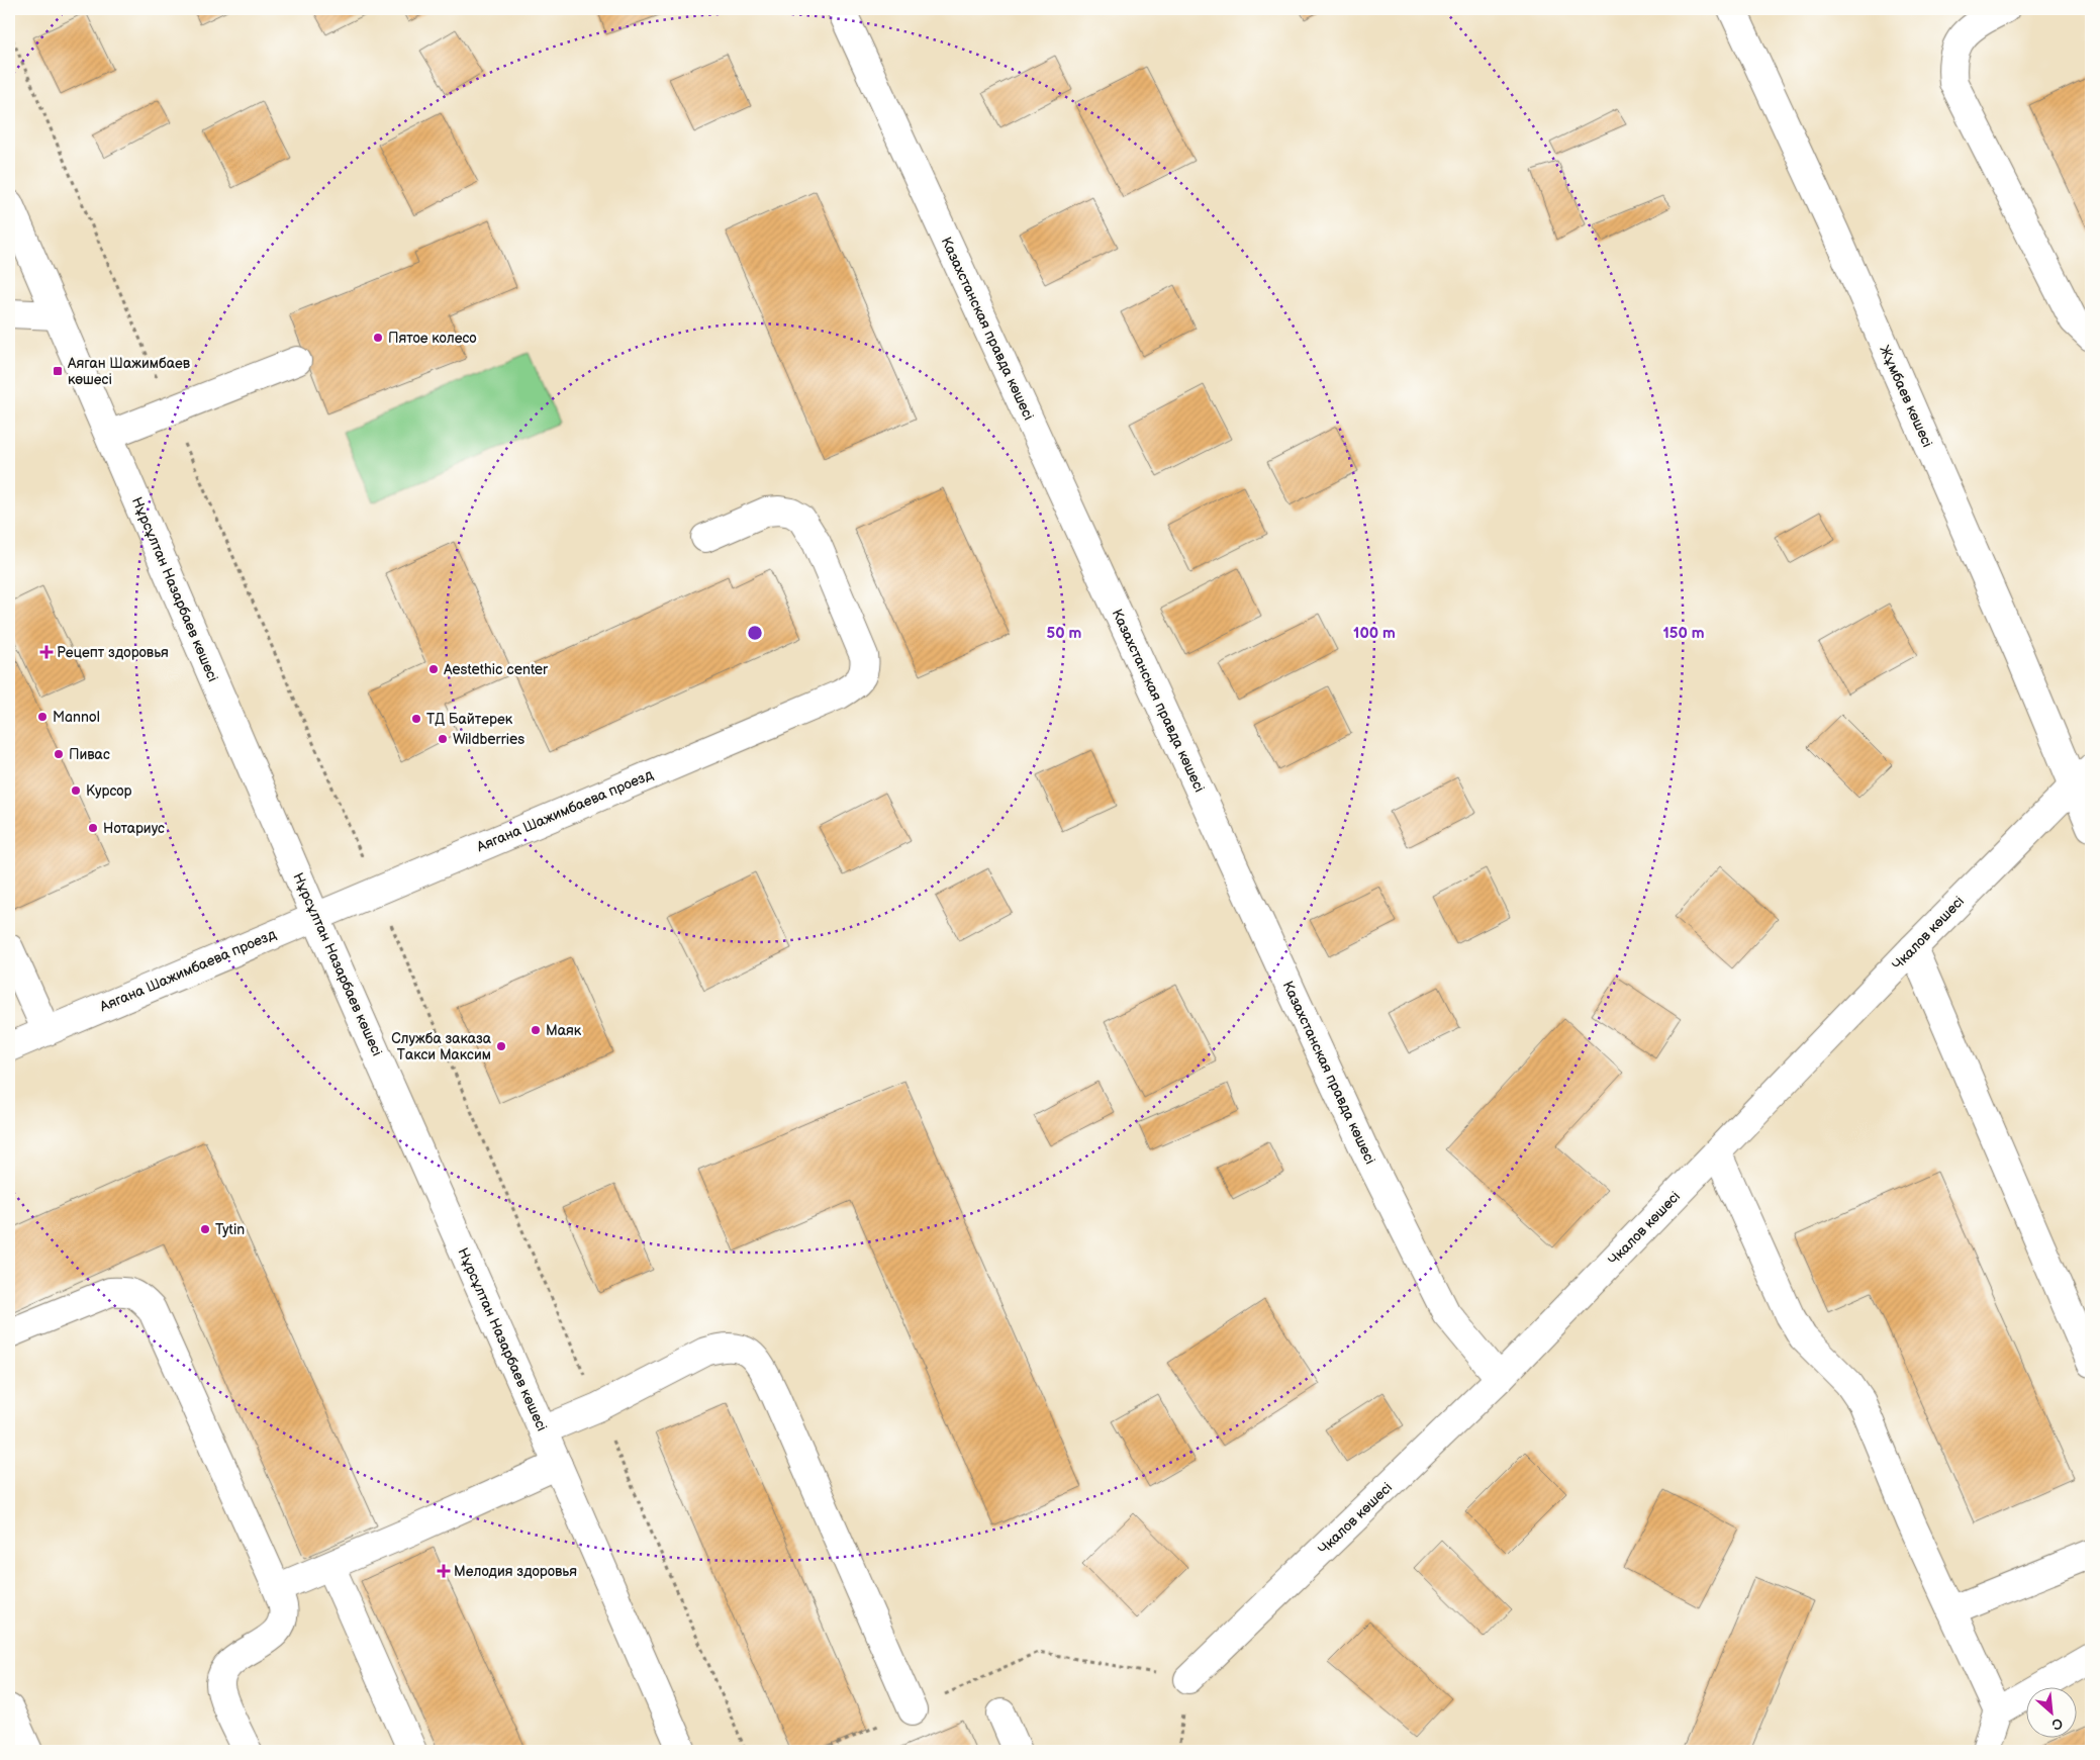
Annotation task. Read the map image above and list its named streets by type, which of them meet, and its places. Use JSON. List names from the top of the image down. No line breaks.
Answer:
{"streets":{"street":["Казахстанская правда көшесі","Жұмбаев көшесі","Нұрсұлтан Назарбаев көшесі","Аягана Шажимбаева проезд","Чкалов көшесі"]},"crossings":[["Казахстанская правда көшесі","Чкалов көшесі"],["Жұмбаев көшесі","Чкалов көшесі"],["Нұрсұлтан Назарбаев көшесі","Аягана Шажимбаева проезд"]],"places":{"other":["Пятое колесо","Aestethic center","Mannol","ТД Байтерек","Wildberries","Пивас","Курсор","Нотариус","Маяк","Служба заказа Такси Максим","Tytin"],"transit":["Аяган Шажимбаев көшесі"],"health":["Рецепт здоровья","Мелодия здоровья"]},"north":"bottom right","rings":["50 m","100 m","150 m"]}
